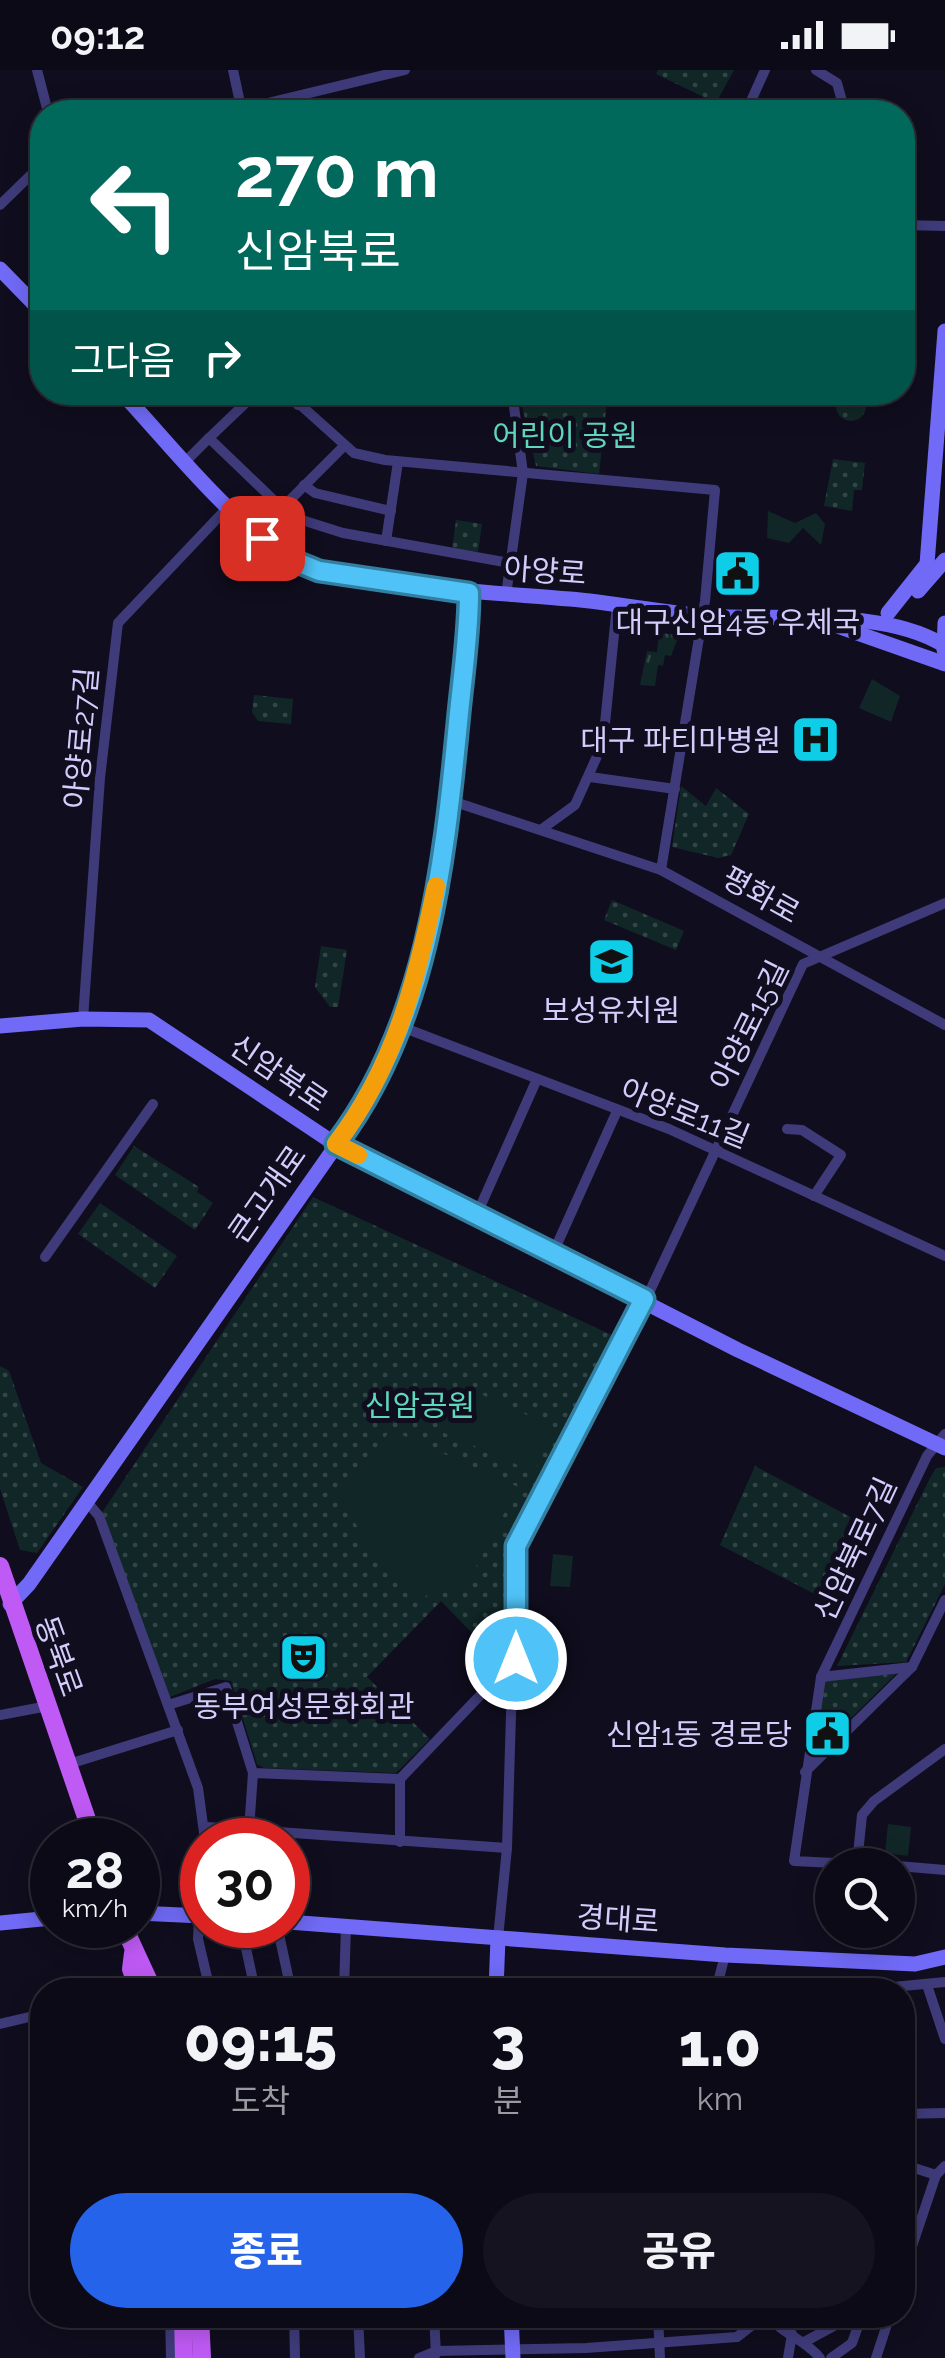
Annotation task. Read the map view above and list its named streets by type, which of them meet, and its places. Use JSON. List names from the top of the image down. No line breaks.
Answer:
{"streets":{"main road":["아양로","신암북로","큰고개로","동북로","경대로"],"street":["아양로27길","평화로","아양로15길","아양로11길","신암북로7길"]},"crossings":[["아양로","아양로27길"],["아양로","큰고개로"],["아양로27길","신암북로"],["평화로","아양로15길"],["평화로","큰고개로"],["아양로15길","신암북로"],["아양로15길","아양로11길"],["아양로15길","경대로"],["신암북로","큰고개로"],["신암북로","신암북로7길"],["아양로11길","큰고개로"],["큰고개로","동북로"]],"parks":["어린이 공원","신암공원"],"places":{"public building":["대구신암4동 우체국","신암1동 경로당"],"hospital":["대구 파티마병원"],"school or university":["보성유치원"],"theatre":["동부여성문화회관"]},"page":{"status":"09:12","turn":["270 m","신암북로"],"then":"그다음","speed":"28 km/h","limit":"30","eta":["09:15","도착","3","분","1.0","km"],"buttons":["종료","공유"]}}
